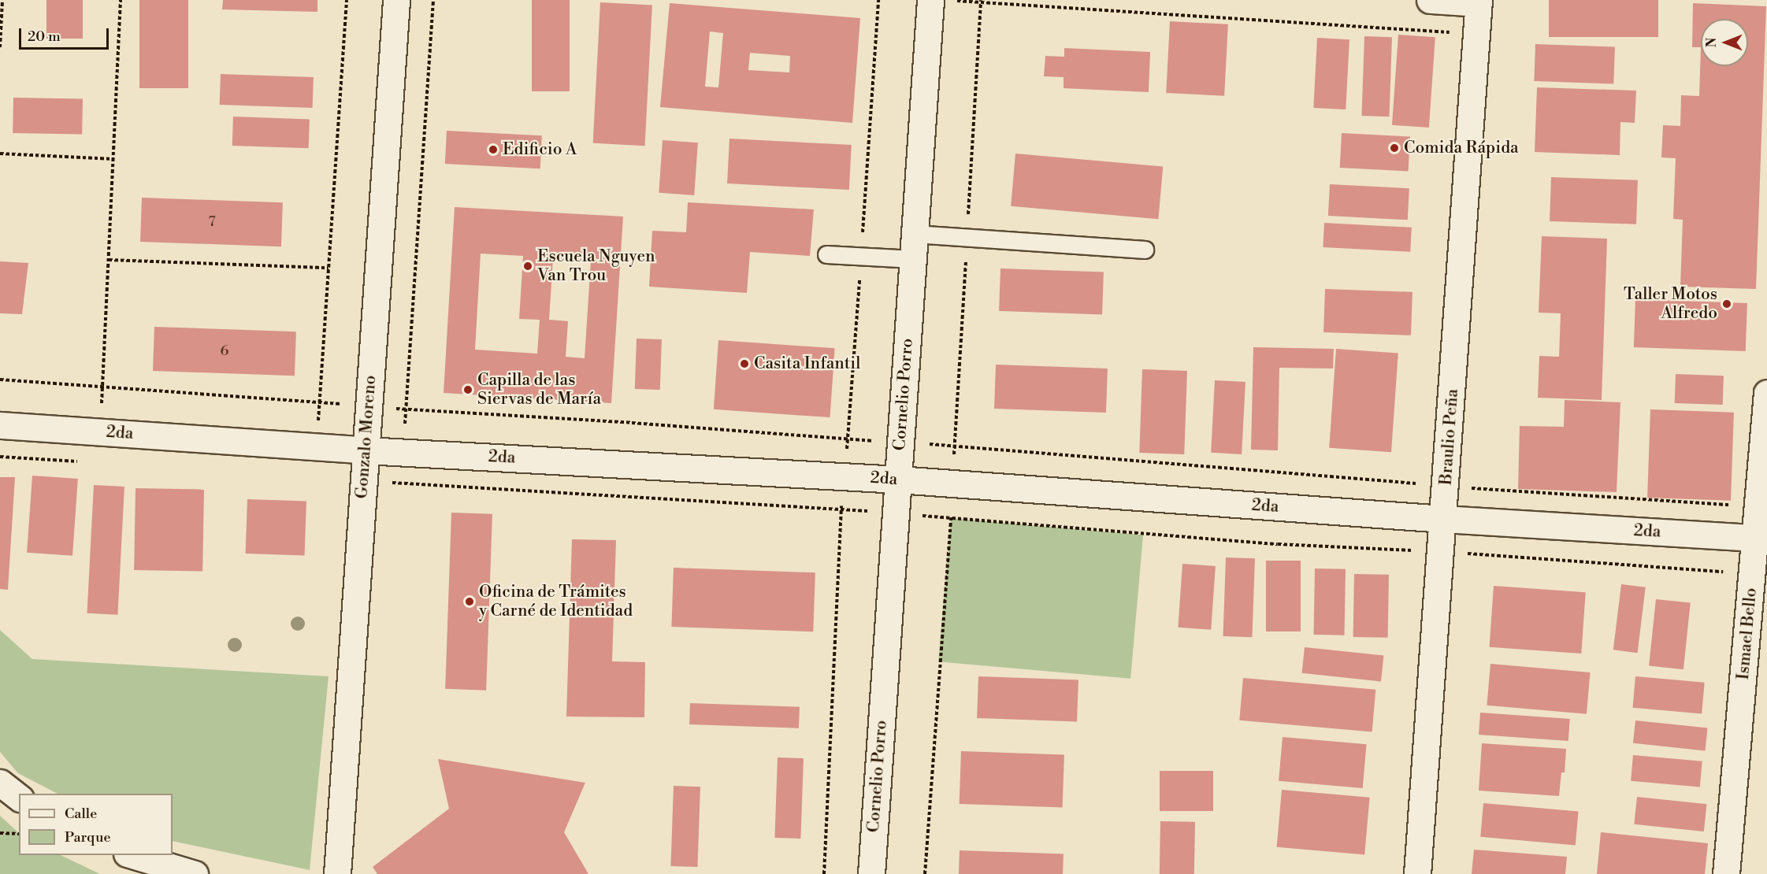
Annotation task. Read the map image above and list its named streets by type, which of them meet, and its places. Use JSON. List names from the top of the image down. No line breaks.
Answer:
{"streets":{"street":["Cornelio Porro","2da","Gonzalo Moreno","Braulio Peña","Ismael Bello"]},"crossings":[["Cornelio Porro","2da"],["2da","Gonzalo Moreno"],["2da","Braulio Peña"],["2da","Ismael Bello"]],"places":["Comida Rápida","Edificio A","Escuela Nguyen Van Trou","Taller Motos Alfredo","Casita Infantil","Capilla de las Siervas de María","Oficina de Trámites y Carné de Identidad"],"house_numbers":["7","6"],"legend":["Calle","Parque"],"scale_bar":"20 m","north":"left"}
